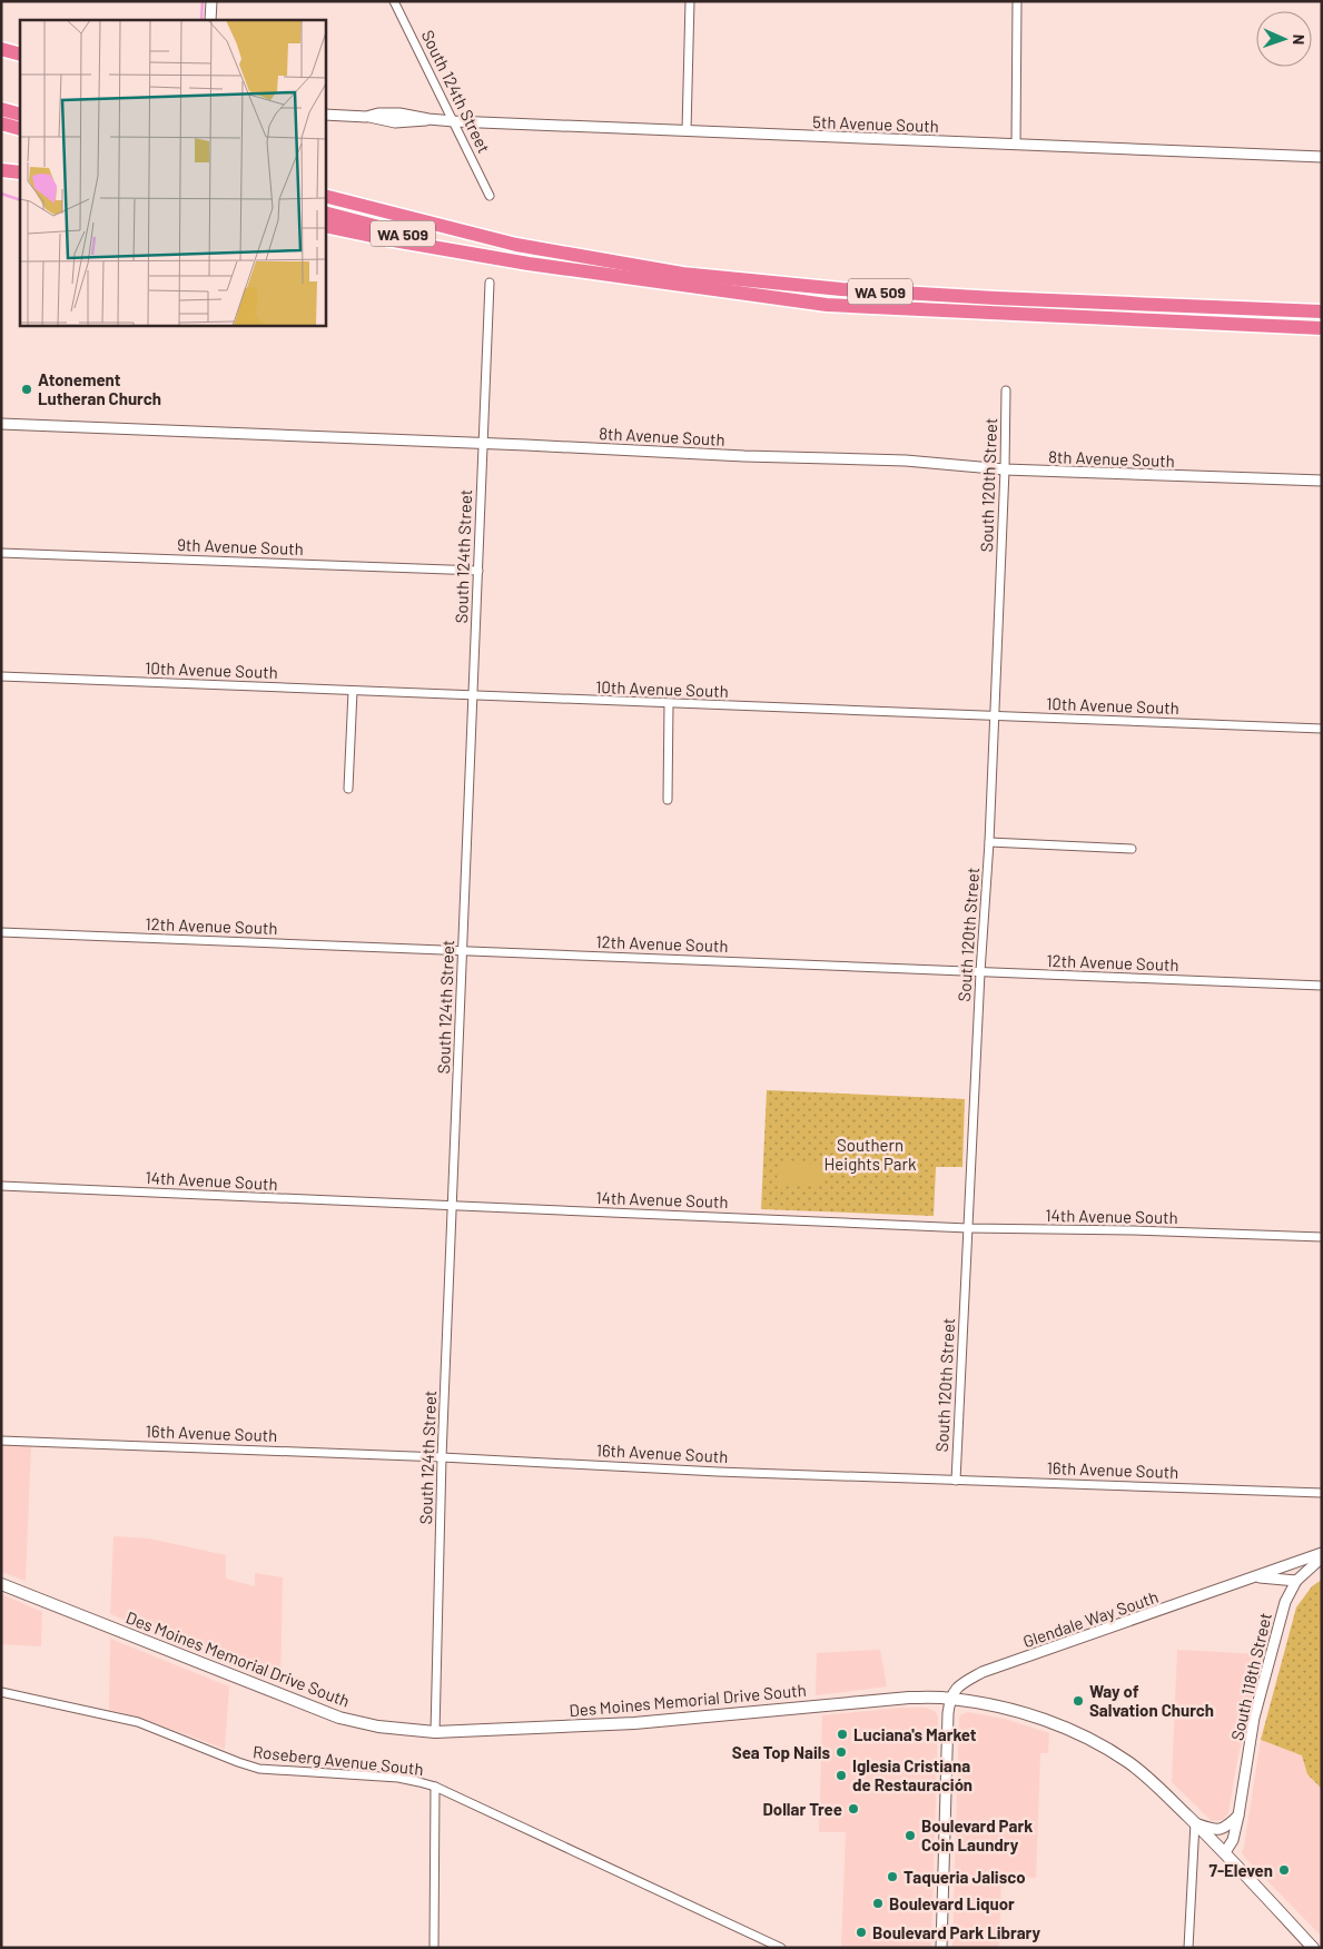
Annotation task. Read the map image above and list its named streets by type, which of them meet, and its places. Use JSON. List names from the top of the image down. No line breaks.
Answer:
{"streets":{"highway":["WA 509"],"main road":["Des Moines Memorial Drive South"],"street":["South 124th Street","5th Avenue South","8th Avenue South","South 120th Street","9th Avenue South","10th Avenue South","12th Avenue South","14th Avenue South","16th Avenue South","Glendale Way South","South 118th Street","Roseberg Avenue South"]},"crossings":[["South 124th Street","5th Avenue South"],["South 124th Street","8th Avenue South"],["South 124th Street","9th Avenue South"],["South 124th Street","10th Avenue South"],["South 124th Street","12th Avenue South"],["South 124th Street","14th Avenue South"],["South 124th Street","16th Avenue South"],["South 124th Street","Des Moines Memorial Drive South"],["8th Avenue South","South 120th Street"],["South 120th Street","10th Avenue South"],["South 120th Street","12th Avenue South"],["South 120th Street","14th Avenue South"],["South 120th Street","16th Avenue South"],["Glendale Way South","Des Moines Memorial Drive South"],["Glendale Way South","South 118th Street"],["Des Moines Memorial Drive South","South 118th Street"]],"parks":["Southern Heights Park"],"places":["Atonement Lutheran Church","Way of Salvation Church","Luciana's Market","Sea Top Nails","Iglesia Cristiana de Restauración","Dollar Tree","Boulevard Park Coin Laundry","7-Eleven","Taqueria Jalisco","Boulevard Liquor","Boulevard Park Library"],"north":"right"}
